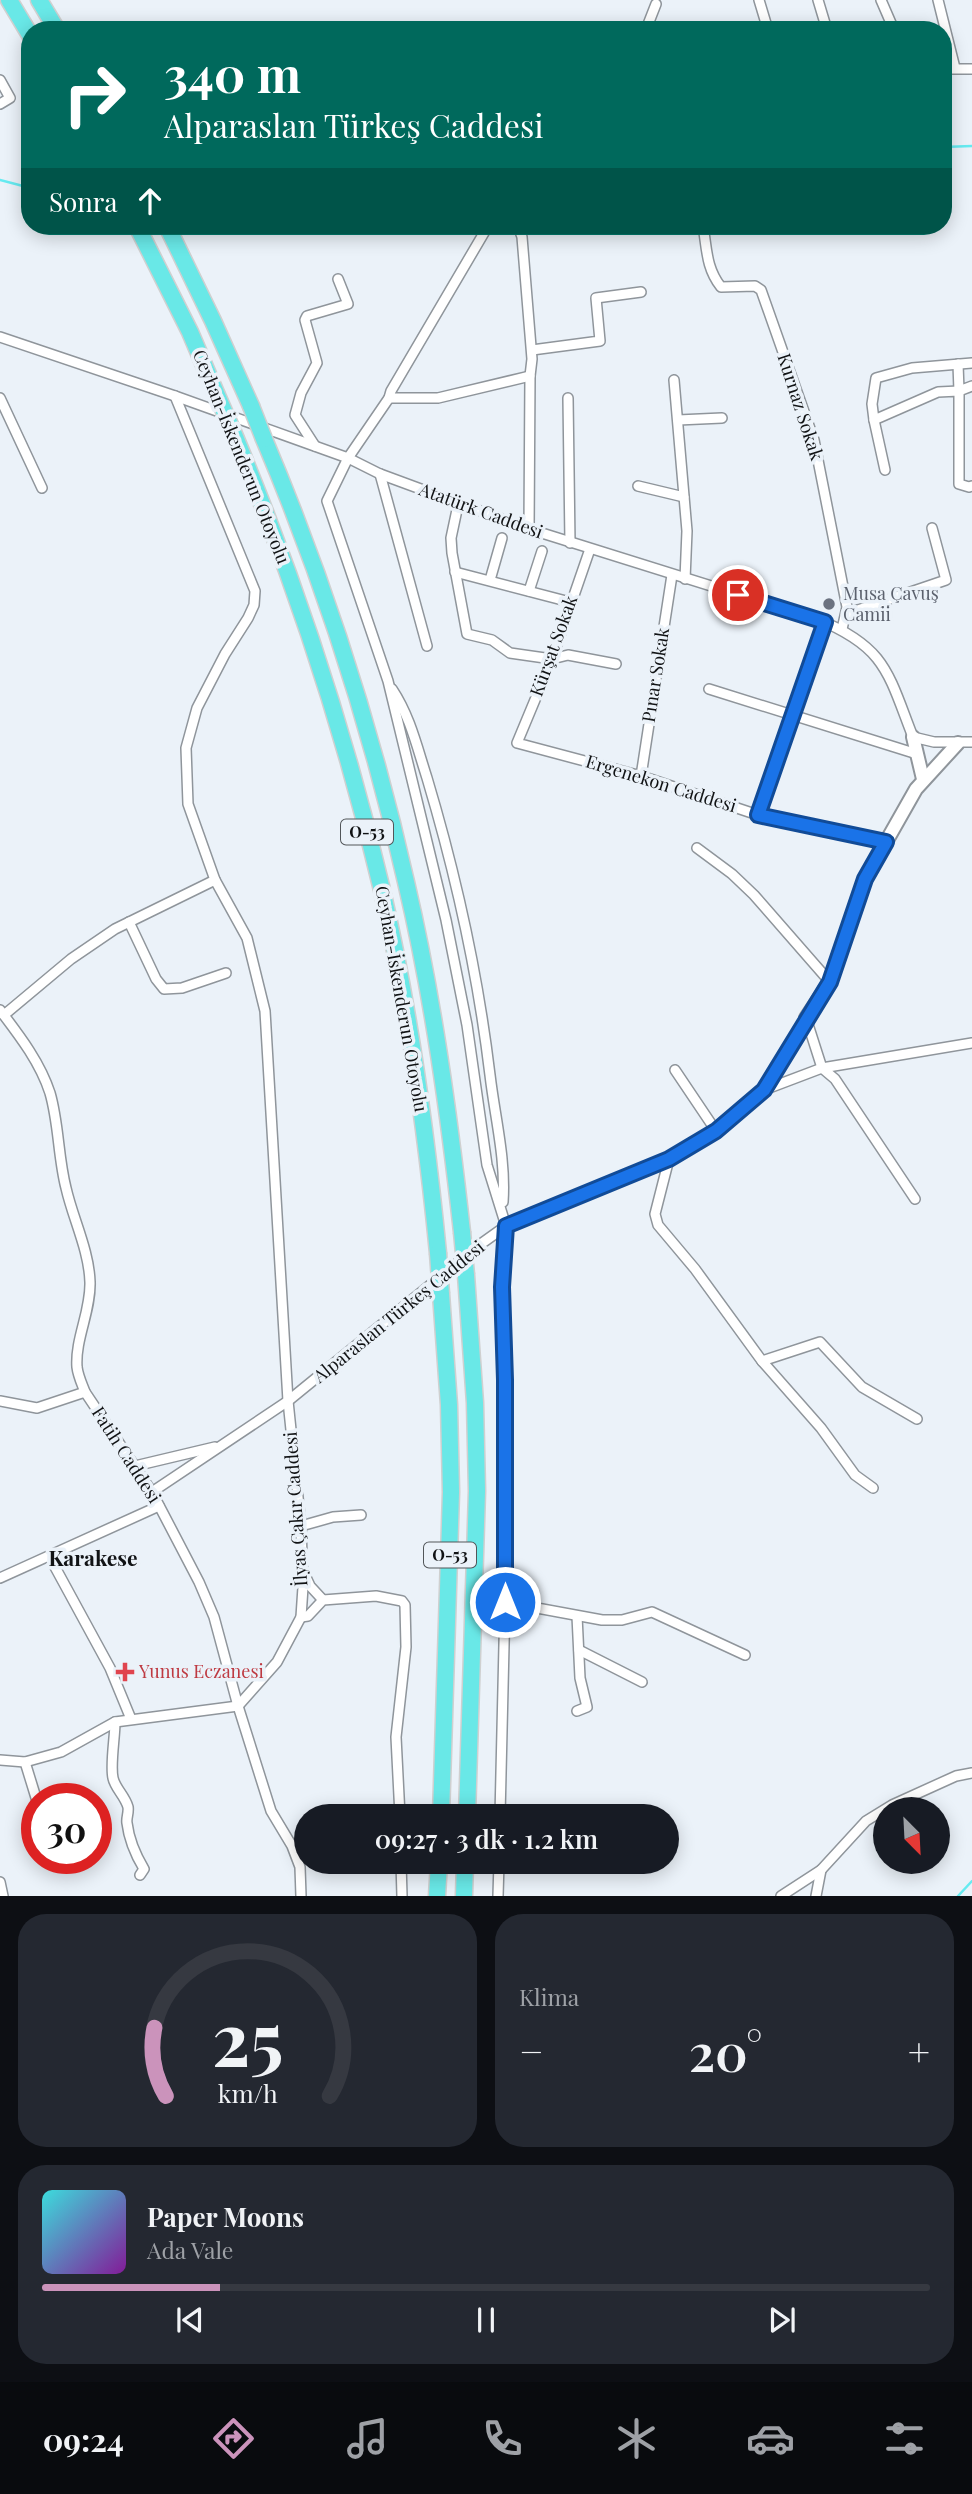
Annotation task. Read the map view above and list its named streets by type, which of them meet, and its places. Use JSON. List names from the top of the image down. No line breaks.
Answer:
{"streets":{"highway":["Ceyhan-İskenderun Otoyolu","O-53"],"street":["Kurnaz Sokak","Atatürk Caddesi","Kürşat Sokak","Pınar Sokak","Ergenekon Caddesi","Alparaslan Türkeş Caddesi","Fatih Caddesi","İlyas Çakır Caddesi"]},"crossings":[["Kurnaz Sokak","Atatürk Caddesi"],["Atatürk Caddesi","Kürşat Sokak"],["Atatürk Caddesi","Pınar Sokak"],["Atatürk Caddesi","İlyas Çakır Caddesi"],["Kürşat Sokak","Ergenekon Caddesi"],["Pınar Sokak","Ergenekon Caddesi"],["Alparaslan Türkeş Caddesi","Fatih Caddesi"],["Alparaslan Türkeş Caddesi","İlyas Çakır Caddesi"]],"districts":["Karakese"],"places":{"other":["Musa Çavuş Camii"],"health":["Yunus Eczanesi"]},"north":"bottom right","page":{"turn":["340 m","Alparaslan Türkeş Caddesi"],"then":"Sonra","limit":"30","trip":"09:27 · 3 dk · 1.2 km","tile":"Klima","heat":["−","20°","+"],"song":["Paper Moons","Ada Vale"],"tabs":"09:24","gauge":["25","km/h"]}}
